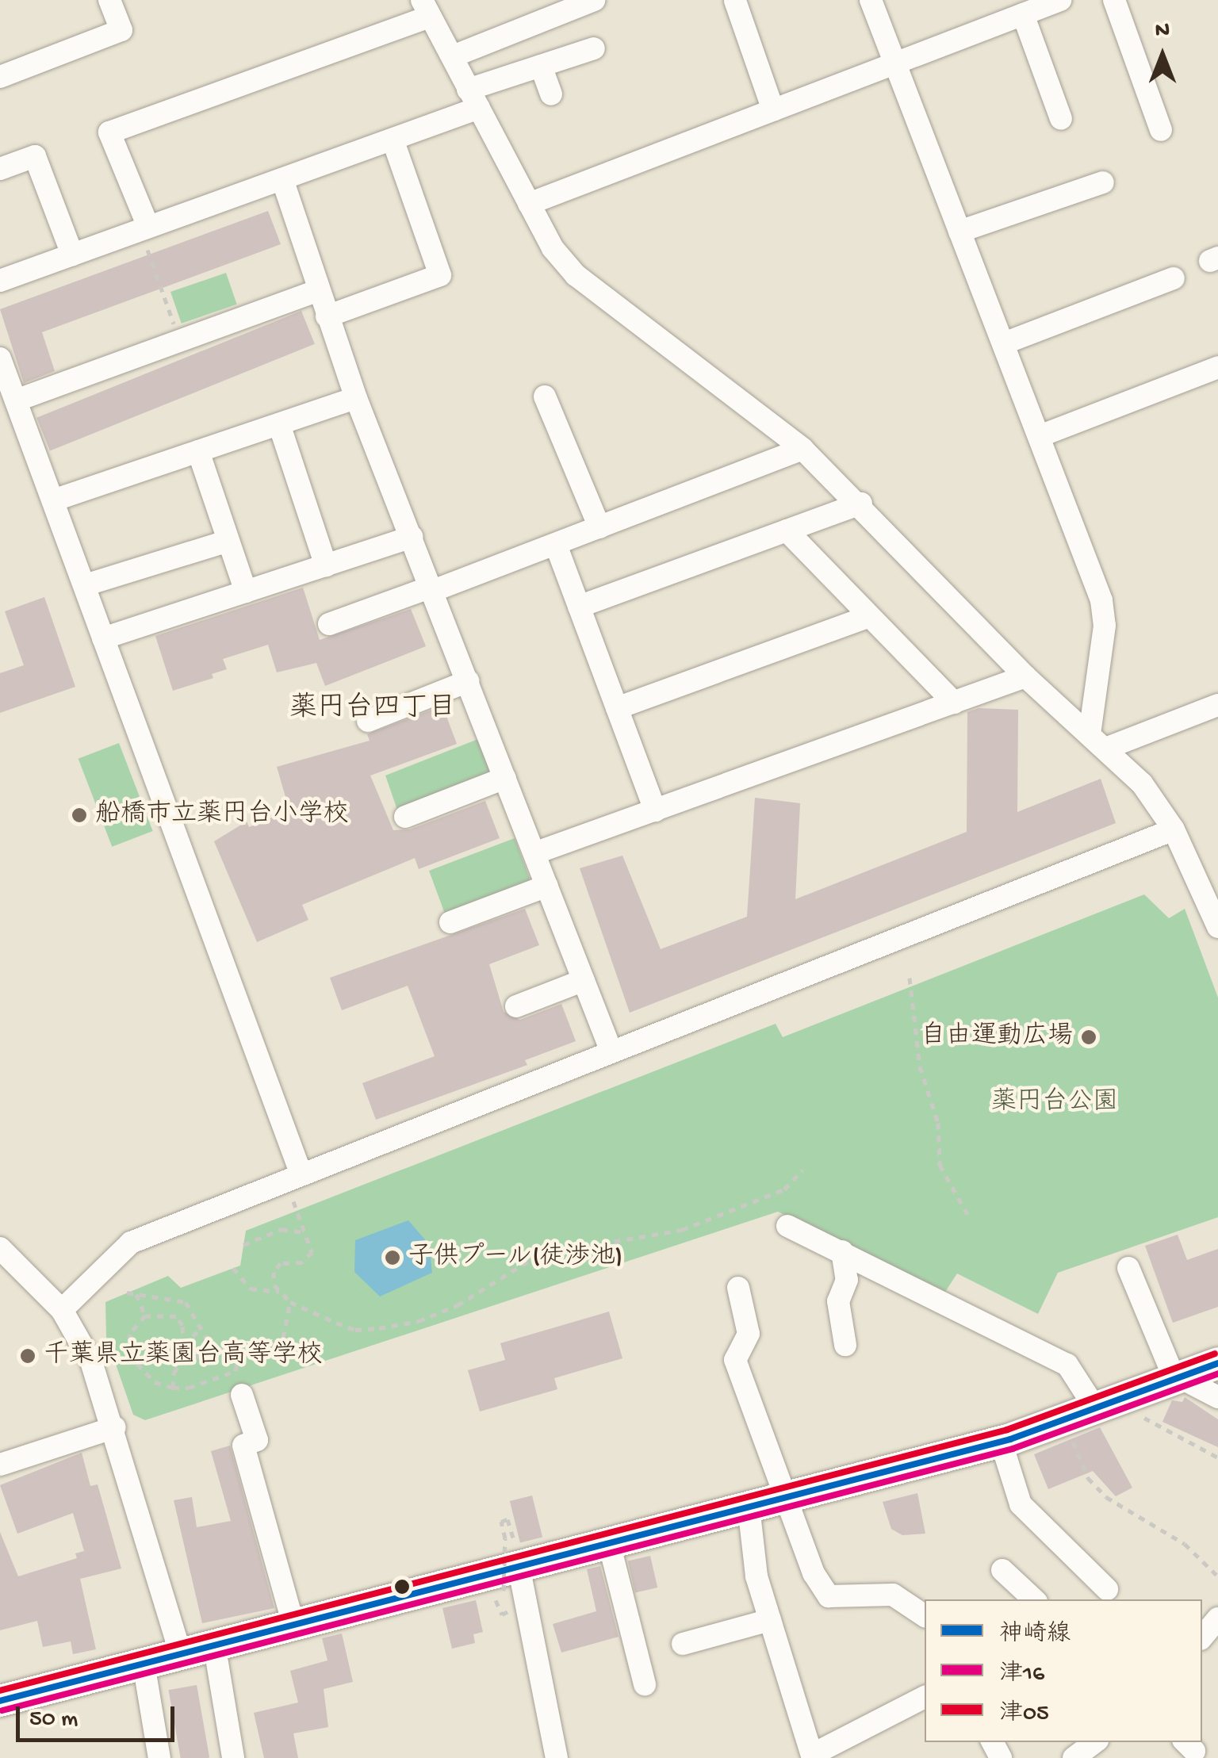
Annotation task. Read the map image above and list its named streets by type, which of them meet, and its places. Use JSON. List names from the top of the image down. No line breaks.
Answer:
{"districts":["薬円台四丁目"],"parks":["薬円台公園"],"places":["船橋市立薬円台小学校","自由運動広場","子供プール(徒渉池)","千葉県立薬園台高等学校"],"lines":["transit line 津05","transit line 神崎線","transit line 津16"],"legend":["神崎線","津16","津05"],"scale_bar":"50 m","north":"top"}
